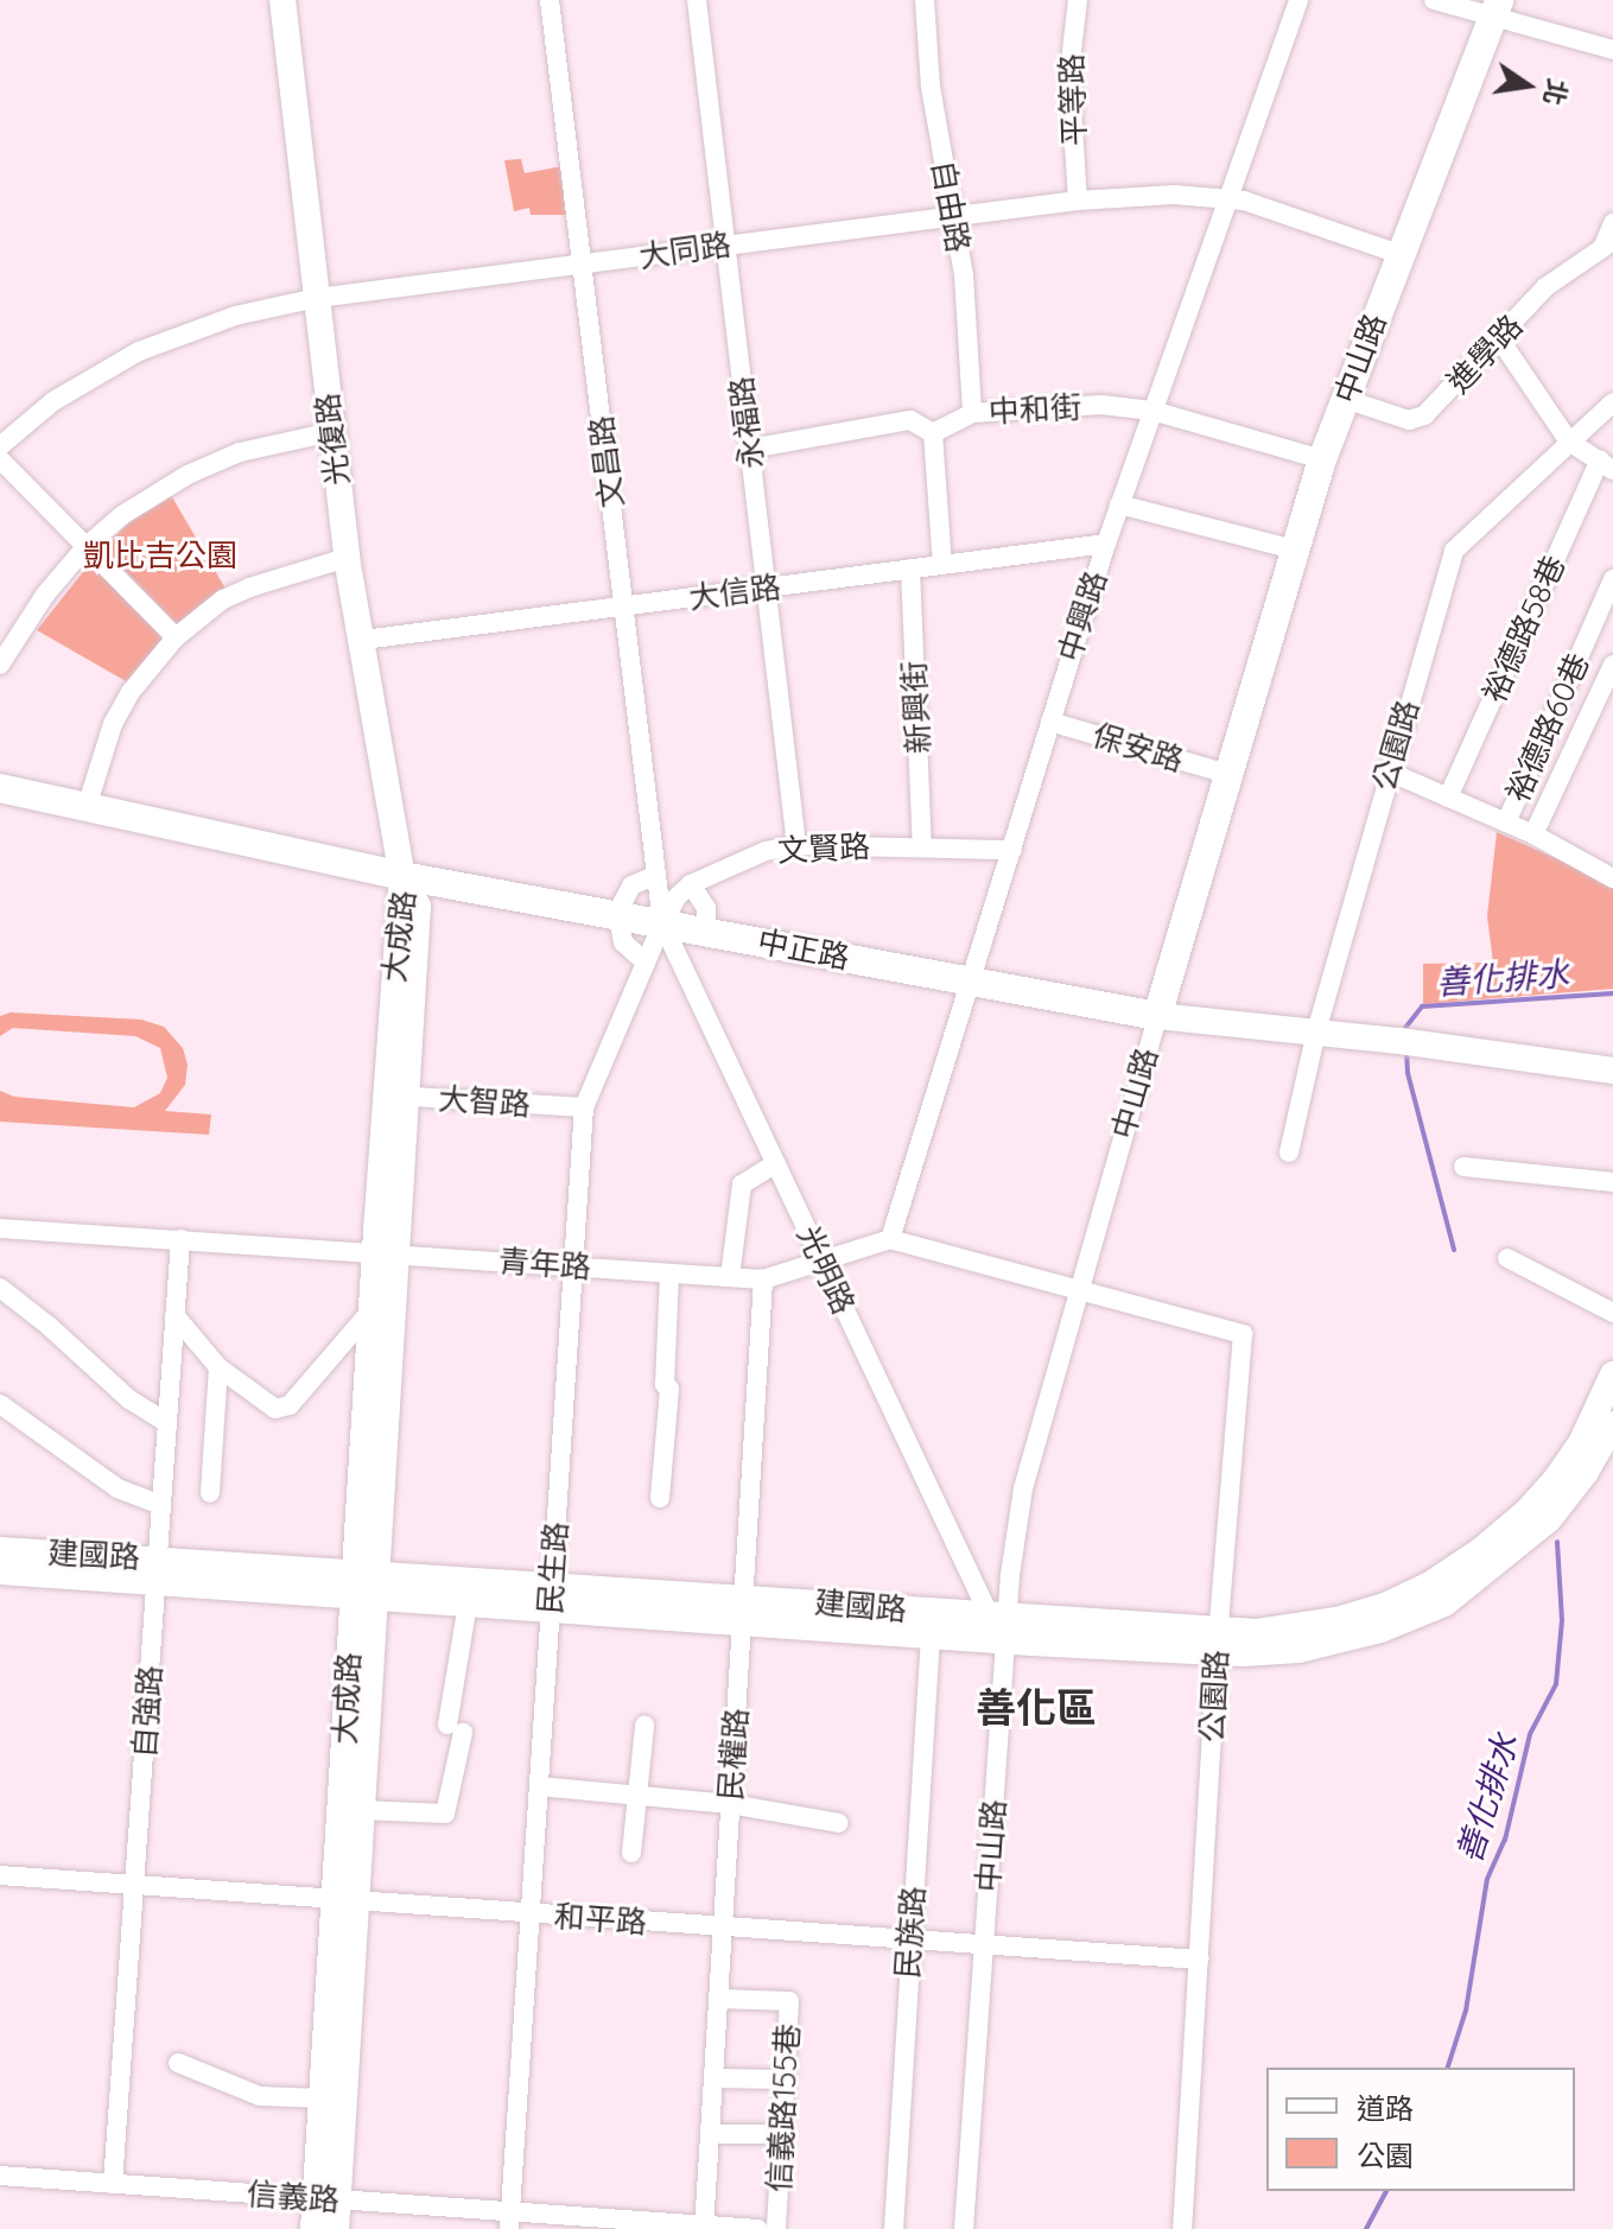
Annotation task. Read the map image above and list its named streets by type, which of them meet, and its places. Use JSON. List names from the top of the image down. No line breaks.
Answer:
{"streets":{"main road":["中山路","光復路","大成路","中正路","建國路"],"street":["平等路","自由路","大同路","進學路","中和街","永福路","文昌路","大信路","中興路","裕德路58巷","新興街","裕德路60巷","公園路","保安路","文賢路","大智路","青年路","光明路","民生路","自強路","民權路","和平路","民族路","信義路155巷","信義路"]},"crossings":[["平等路","大同路"],["自由路","大同路"],["自由路","中和街"],["大同路","中山路"],["大同路","永福路"],["大同路","光復路"],["大同路","文昌路"],["大同路","中興路"],["進學路","中山路"],["中山路","中和街"],["中山路","公園路"],["中山路","保安路"],["中山路","中正路"],["中山路","光明路"],["中山路","建國路"],["中山路","和平路"],["中和街","中興路"],["永福路","大信路"],["永福路","文賢路"],["光復路","大信路"],["光復路","大成路"],["光復路","中正路"],["文昌路","大信路"],["文昌路","文賢路"],["文昌路","中正路"],["文昌路","光明路"],["文昌路","民生路"],["大信路","中興路"],["大信路","新興街"],["中興路","保安路"],["中興路","文賢路"],["中興路","中正路"],["中興路","青年路"],["新興街","文賢路"],["公園路","中正路"],["公園路","建國路"],["公園路","和平路"],["文賢路","中正路"],["文賢路","光明路"],["文賢路","民生路"],["大成路","中正路"],["大成路","大智路"],["大成路","青年路"],["大成路","建國路"],["大成路","和平路"],["大成路","信義路"],["中正路","光明路"],["中正路","民生路"],["大智路","民生路"],["青年路","光明路"],["青年路","民生路"],["青年路","自強路"],["青年路","民權路"],["光明路","建國路"],["光明路","民生路"],["建國路","民生路"],["建國路","自強路"],["建國路","民權路"],["建國路","民族路"],["民生路","和平路"],["民生路","信義路"],["自強路","和平路"],["自強路","信義路"],["民權路","和平路"],["民權路","信義路155巷"],["民權路","信義路"],["和平路","民族路"]],"districts":["善化區"],"water":["善化排水"],"parks":["凱比吉公園"],"legend":["道路","公園"],"north":"right"}
